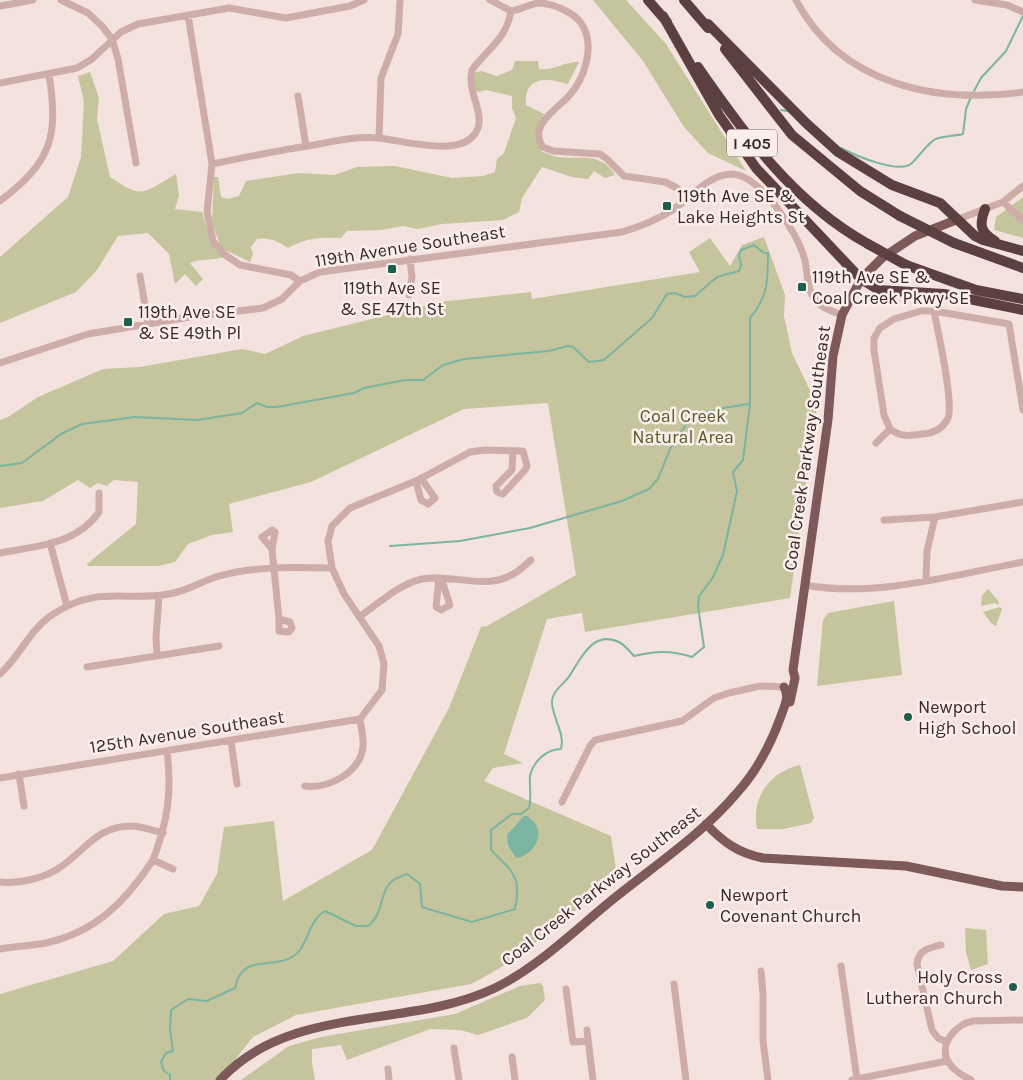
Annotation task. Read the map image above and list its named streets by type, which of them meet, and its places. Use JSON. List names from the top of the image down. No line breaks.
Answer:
{"streets":{"highway":["I 405"],"main road":["Coal Creek Parkway Southeast"],"street":["119th Avenue Southeast","125th Avenue Southeast"]},"crossings":[["119th Avenue Southeast","Coal Creek Parkway Southeast"]],"parks":["Coal Creek Natural Area"],"places":{"transit":["119th Ave SE & Lake Heights St","119th Ave SE & SE 47th St","119th Ave SE & Coal Creek Pkwy SE","119th Ave SE & SE 49th Pl"],"other":["Newport High School","Newport Covenant Church","Holy Cross Lutheran Church"]}}
